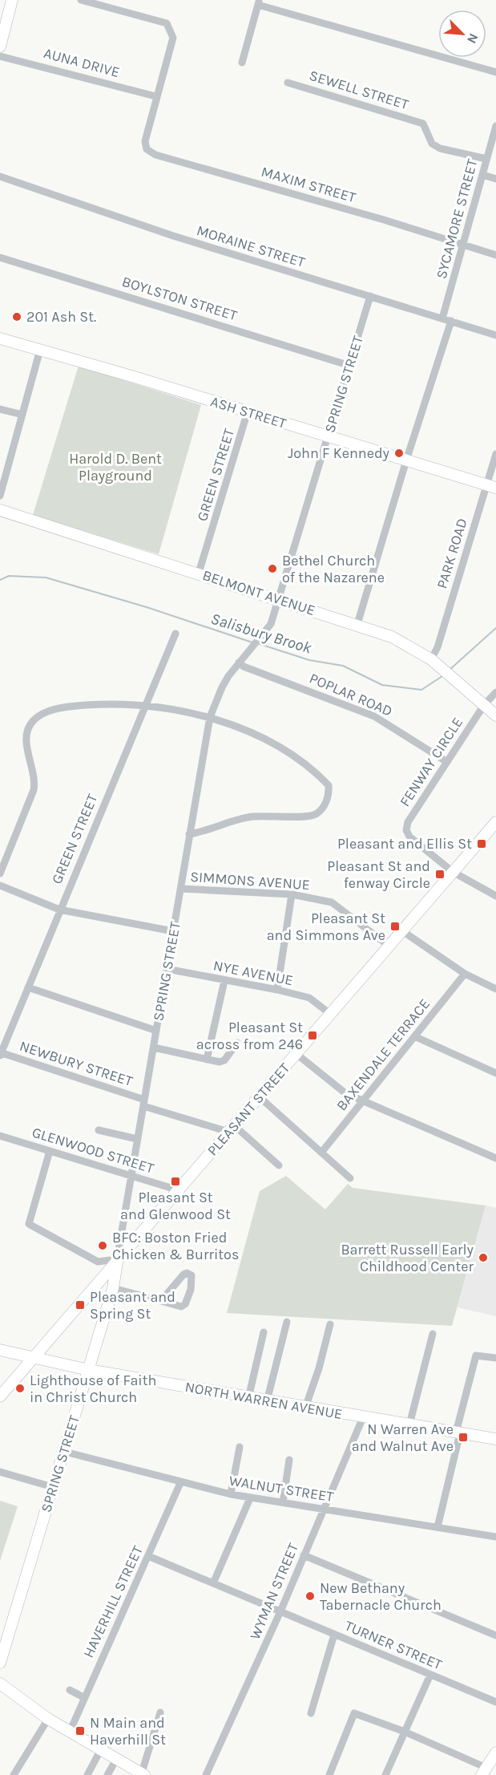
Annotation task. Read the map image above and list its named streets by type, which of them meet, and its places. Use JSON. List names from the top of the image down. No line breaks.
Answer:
{"streets":{"street":["AUNA DRIVE","SEWELL STREET","MAXIM STREET","SYCAMORE STREET","MORAINE STREET","BOYLSTON STREET","SPRING STREET","ASH STREET","GREEN STREET","PARK ROAD","BELMONT AVENUE","POPLAR ROAD","FENWAY CIRCLE","SIMMONS AVENUE","NYE AVENUE","BAXENDALE TERRACE","NEWBURY STREET","PLEASANT STREET","GLENWOOD STREET","NORTH WARREN AVENUE","WALNUT STREET","WYMAN STREET","HAVERHILL STREET","TURNER STREET"]},"crossings":[["AUNA DRIVE","MAXIM STREET"],["SEWELL STREET","SYCAMORE STREET"],["MAXIM STREET","SYCAMORE STREET"],["SYCAMORE STREET","MORAINE STREET"],["MORAINE STREET","SPRING STREET"],["BOYLSTON STREET","SPRING STREET"],["SPRING STREET","ASH STREET"],["SPRING STREET","BELMONT AVENUE"],["SPRING STREET","POPLAR ROAD"],["SPRING STREET","SIMMONS AVENUE"],["SPRING STREET","NYE AVENUE"],["SPRING STREET","NEWBURY STREET"],["SPRING STREET","PLEASANT STREET"],["SPRING STREET","GLENWOOD STREET"],["SPRING STREET","NORTH WARREN AVENUE"],["SPRING STREET","WALNUT STREET"],["ASH STREET","GREEN STREET"],["ASH STREET","PARK ROAD"],["GREEN STREET","BELMONT AVENUE"],["GREEN STREET","NEWBURY STREET"],["PARK ROAD","BELMONT AVENUE"],["BELMONT AVENUE","FENWAY CIRCLE"],["POPLAR ROAD","FENWAY CIRCLE"],["FENWAY CIRCLE","PLEASANT STREET"],["SIMMONS AVENUE","PLEASANT STREET"],["NYE AVENUE","PLEASANT STREET"],["NEWBURY STREET","PLEASANT STREET"],["PLEASANT STREET","GLENWOOD STREET"],["PLEASANT STREET","NORTH WARREN AVENUE"],["NORTH WARREN AVENUE","WYMAN STREET"],["WALNUT STREET","WYMAN STREET"],["WALNUT STREET","HAVERHILL STREET"],["WYMAN STREET","TURNER STREET"],["HAVERHILL STREET","TURNER STREET"]],"water":["Salisbury Brook"],"parks":["Harold D. Bent Playground"],"places":{"other":["201 Ash St.","John F Kennedy","Bethel Church of the Nazarene","BFC: Boston Fried Chicken & Burritos","Barrett Russell Early Childhood Center","Lighthouse of Faith in Christ Church","New Bethany Tabernacle Church"],"transit":["Pleasant and Ellis St","Pleasant St and fenway Circle","Pleasant St and Simmons Ave","Pleasant St across from 246","Pleasant St and Glenwood St","Pleasant and Spring St","N Warren Ave and Walnut Ave","N Main and Haverhill St"]},"north":"bottom right"}
